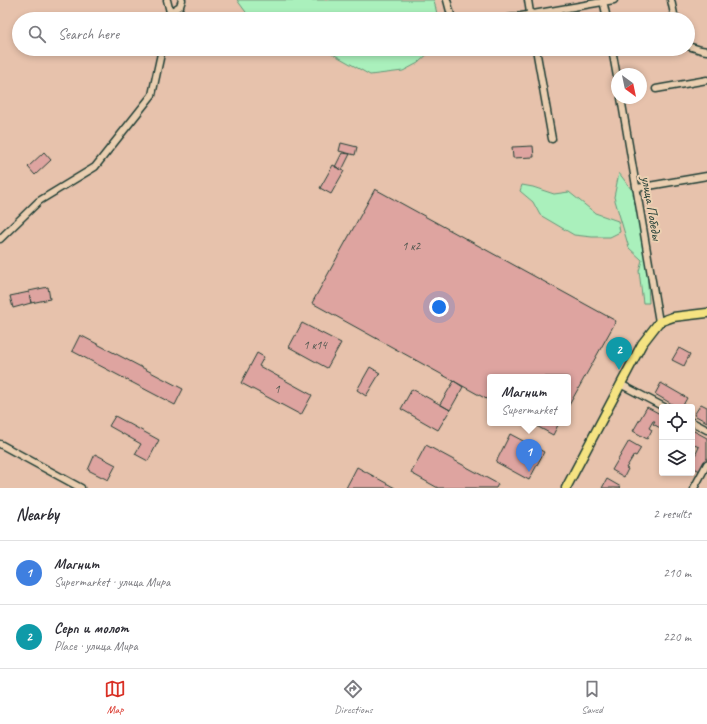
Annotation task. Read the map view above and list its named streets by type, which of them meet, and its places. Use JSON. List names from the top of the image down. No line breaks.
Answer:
{"streets":{"street":["улица Победы"]},"house_numbers":["1 к2","1 к14","1"],"north":"bottom right","page":{"search":"Search here","pins":["2","1"],"popup":["Магнит","Supermarket"],"heading":["Nearby","2 results"],"list":[{"mark":"1","name":"Магнит","note":"Supermarket · улица Мира","value":"210 m"},{"mark":"2","name":"Серп и молот","note":"Place · улица Мира","value":"220 m"}],"nav":["Map","Directions","Saved"]}}
